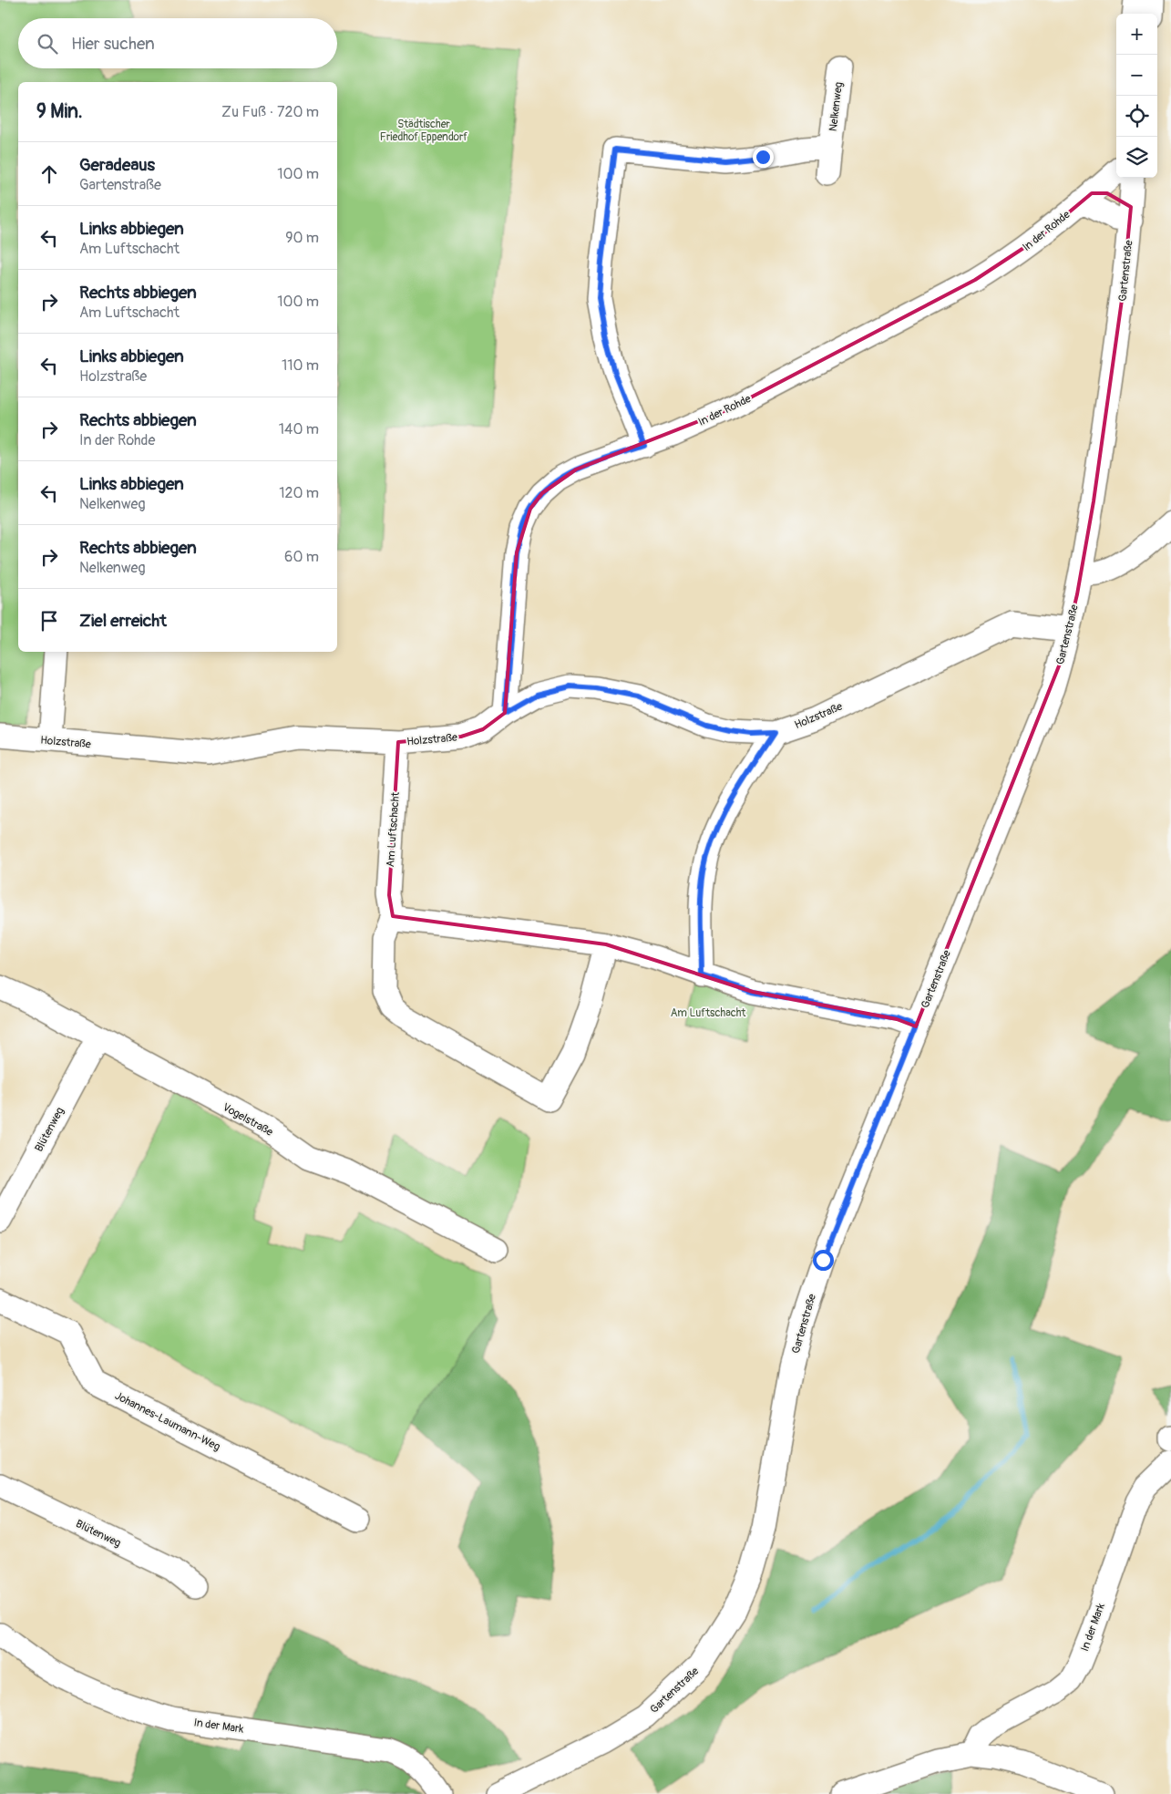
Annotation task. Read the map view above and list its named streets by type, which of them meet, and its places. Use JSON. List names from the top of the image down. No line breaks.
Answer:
{"streets":{"street":["Nelkenweg","In der Rohde","Gartenstraße","Holzstraße","Am Luftschacht","Vogelstraße","Blütenweg","Johannes-Laumann-Weg","In der Mark"]},"crossings":[["Nelkenweg","In der Rohde"],["In der Rohde","Holzstraße"],["Gartenstraße","Holzstraße"],["Holzstraße","Am Luftschacht"],["Vogelstraße","Blütenweg"]],"parks":["Städtischer Friedhof Eppendorf","Am Luftschacht"],"page":{"map_buttons":["+","−"],"search":"Hier suchen","heading":["9 Min.","Zu Fuß · 720 m"],"list":[["Geradeaus","Gartenstraße","100 m"],["Links abbiegen","Am Luftschacht","90 m"],["Rechts abbiegen","Am Luftschacht","100 m"],["Links abbiegen","Holzstraße","110 m"],["Rechts abbiegen","In der Rohde","140 m"],["Links abbiegen","Nelkenweg","120 m"],["Rechts abbiegen","Nelkenweg","60 m"],"Ziel erreicht"]}}
